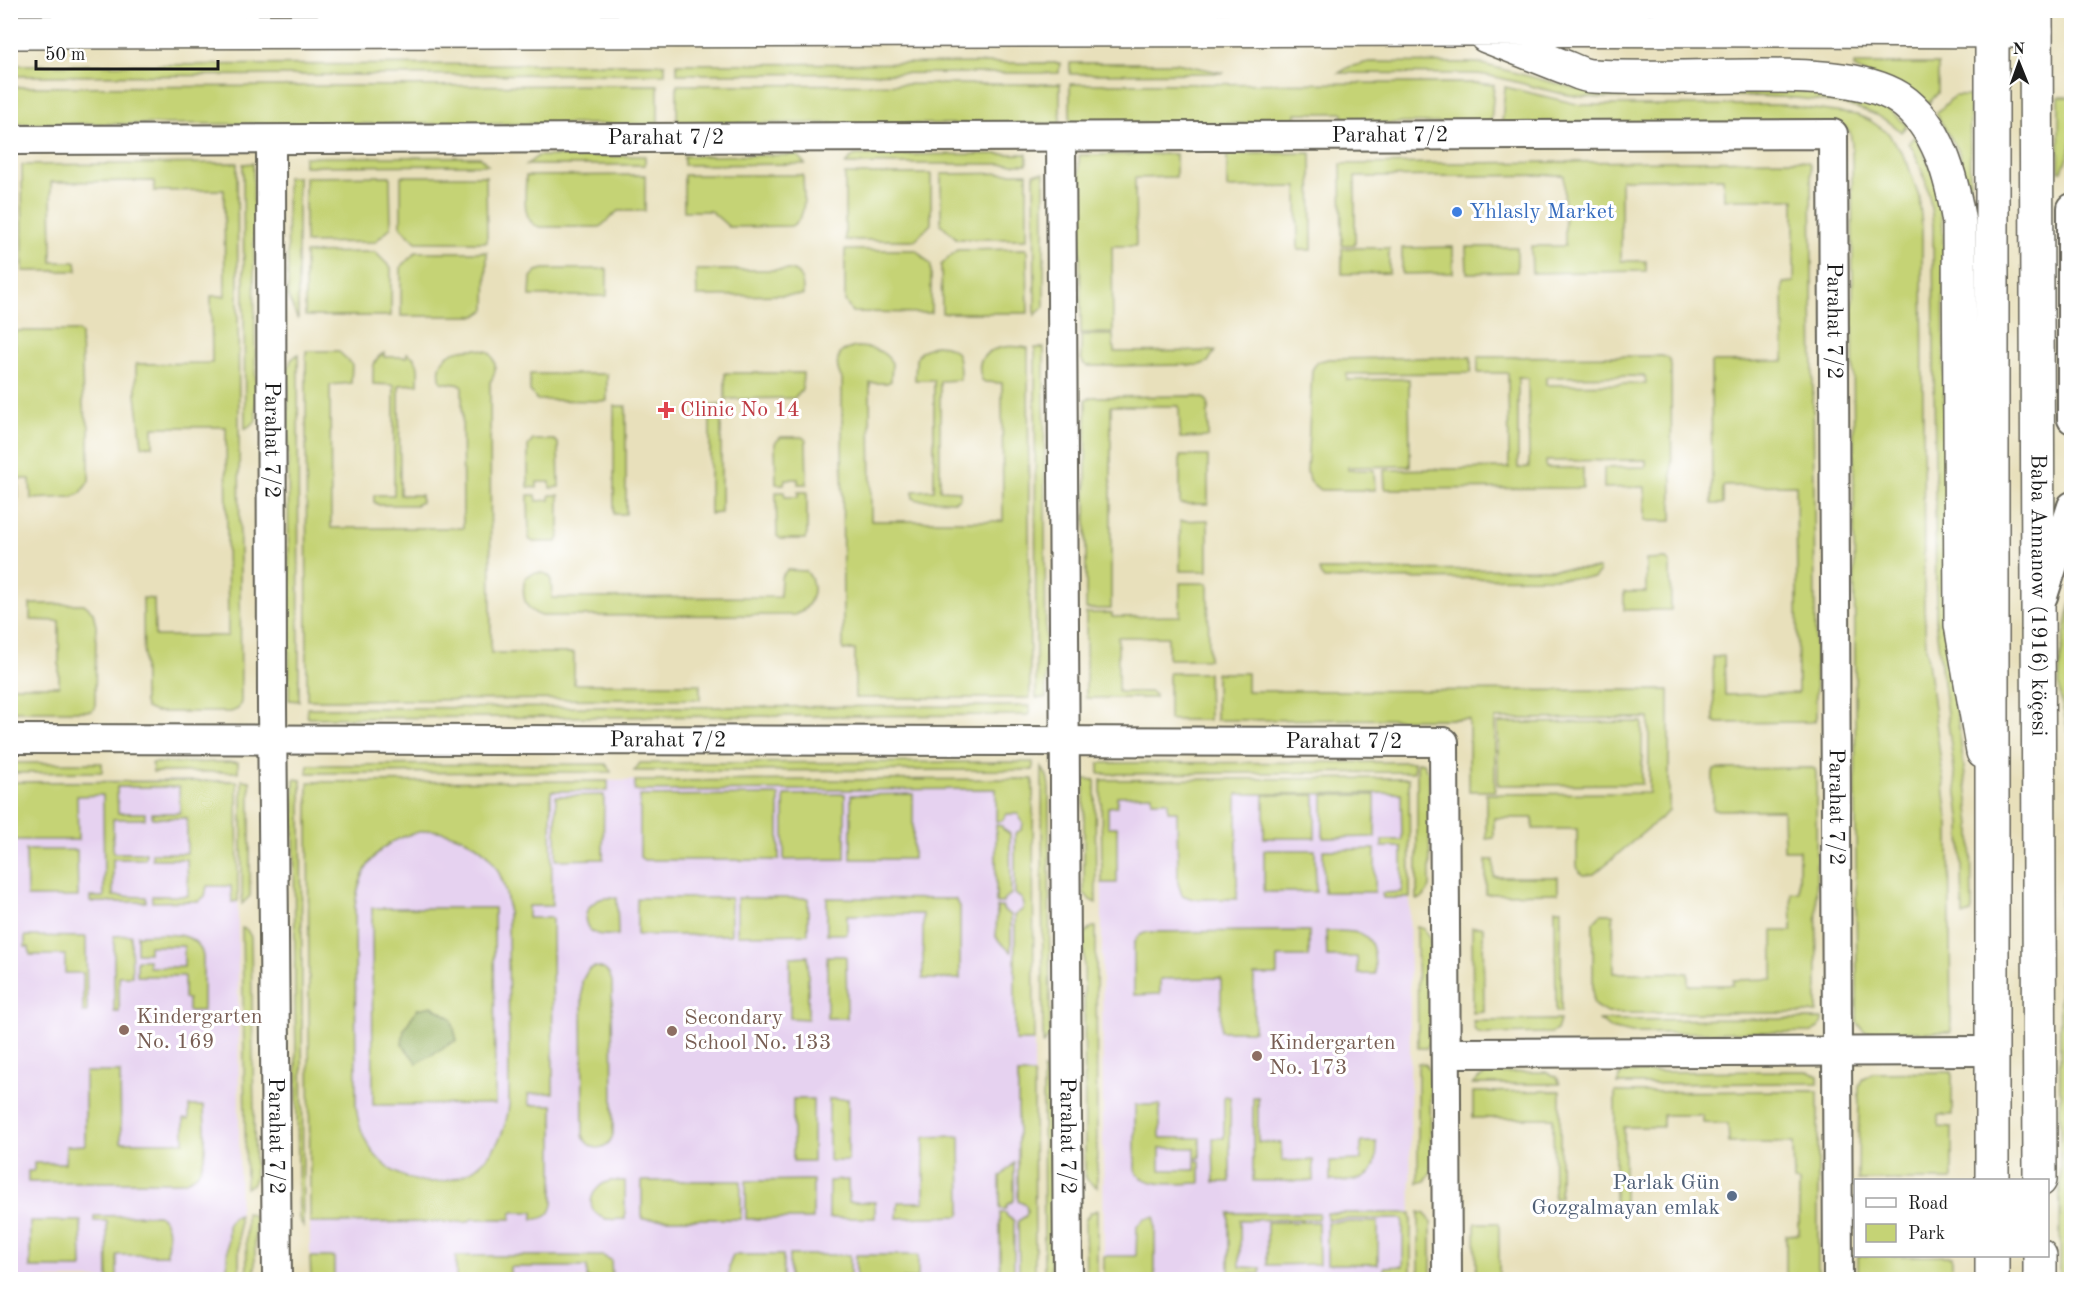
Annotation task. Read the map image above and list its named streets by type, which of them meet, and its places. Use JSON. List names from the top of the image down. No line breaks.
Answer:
{"streets":{"street":["Parahat 7/2","Baba Annanow (1916) köçesi"]},"places":{"other":["Yhlasly Market","Kindergarten No. 169","Secondary School No. 133","Kindergarten No. 173","Parlak Gün Gozgalmayan emlak"],"health":["Clinic No 14"]},"legend":["Road","Park"],"scale_bar":"50 m","north":"top"}
